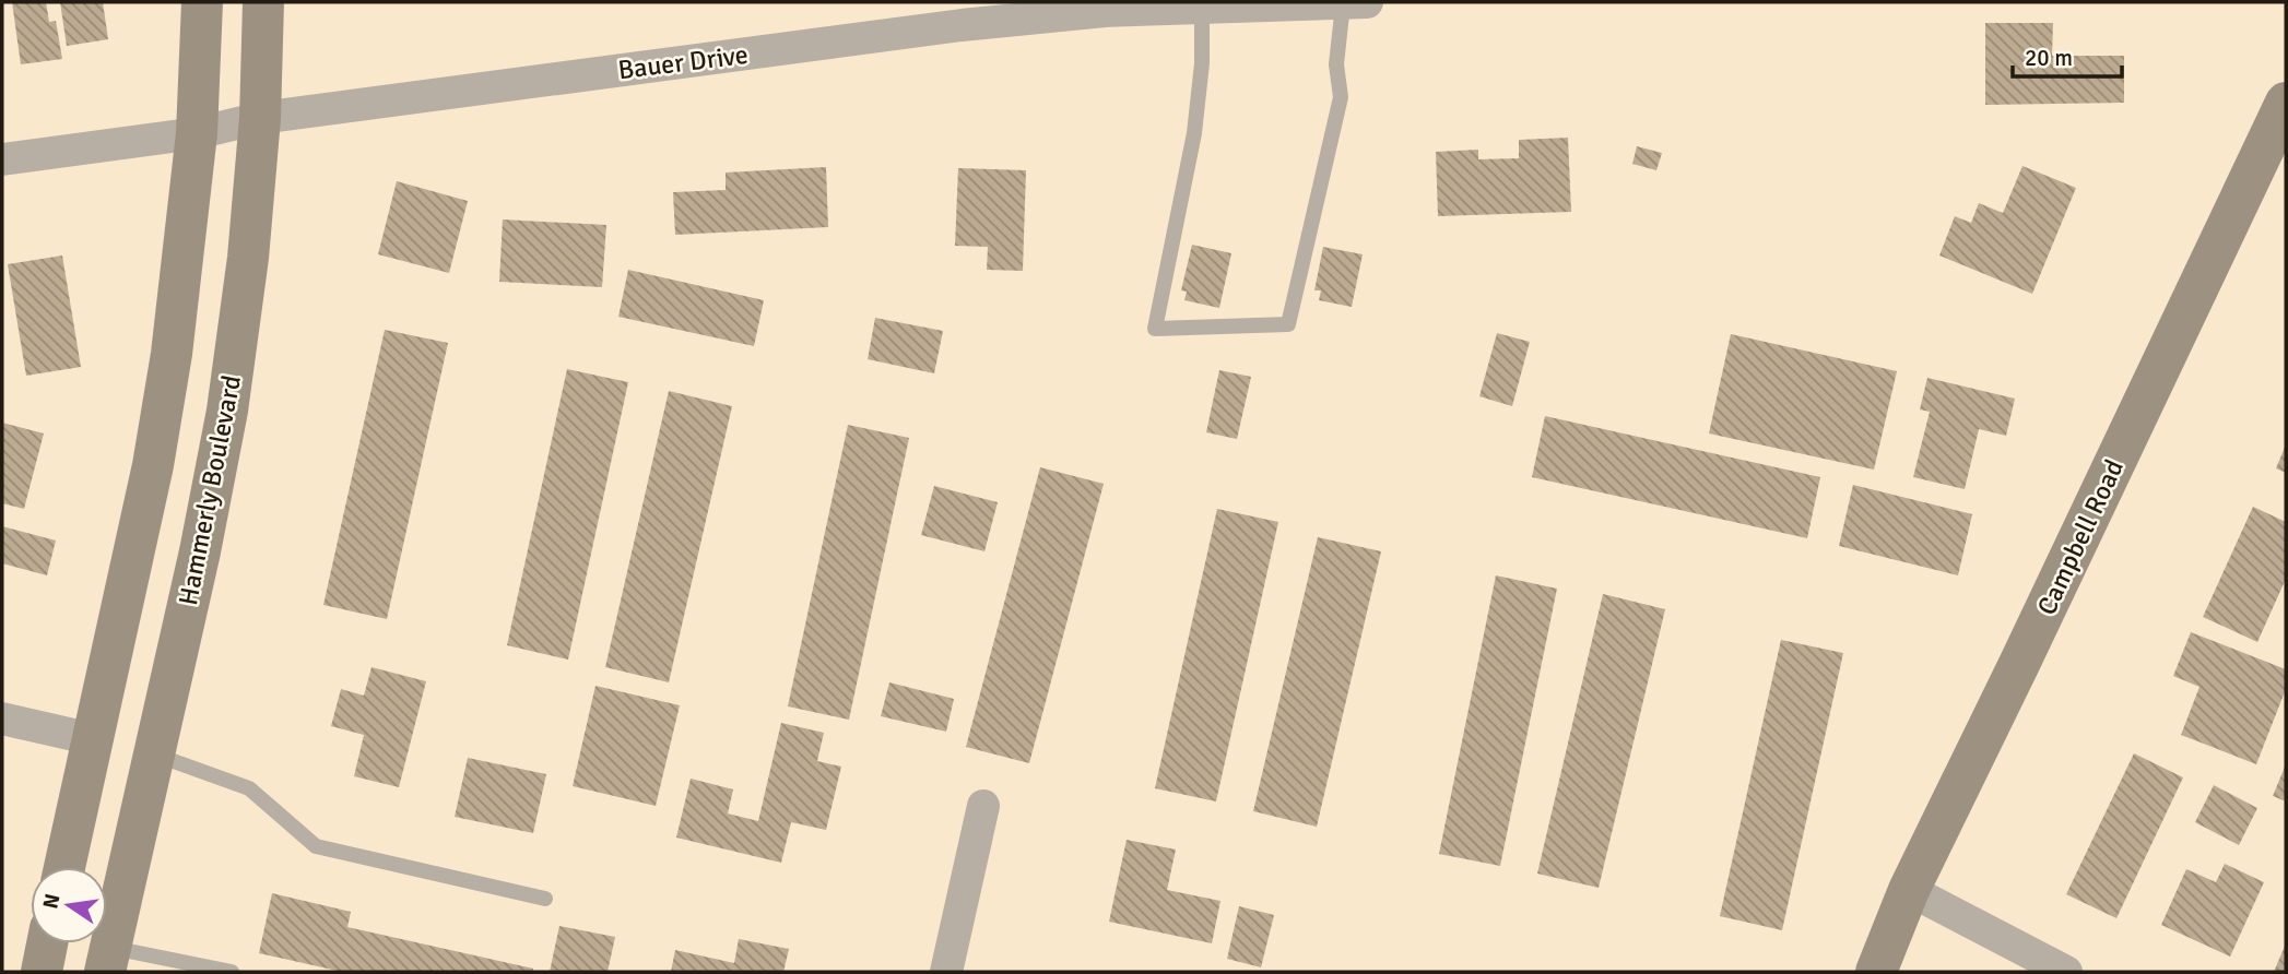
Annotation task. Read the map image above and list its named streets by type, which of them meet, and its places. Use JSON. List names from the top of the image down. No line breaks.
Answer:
{"streets":{"main road":["Hammerly Boulevard","Campbell Road"],"street":["Bauer Drive"]},"crossings":[["Bauer Drive","Hammerly Boulevard"]],"scale_bar":"20 m","north":"left"}
